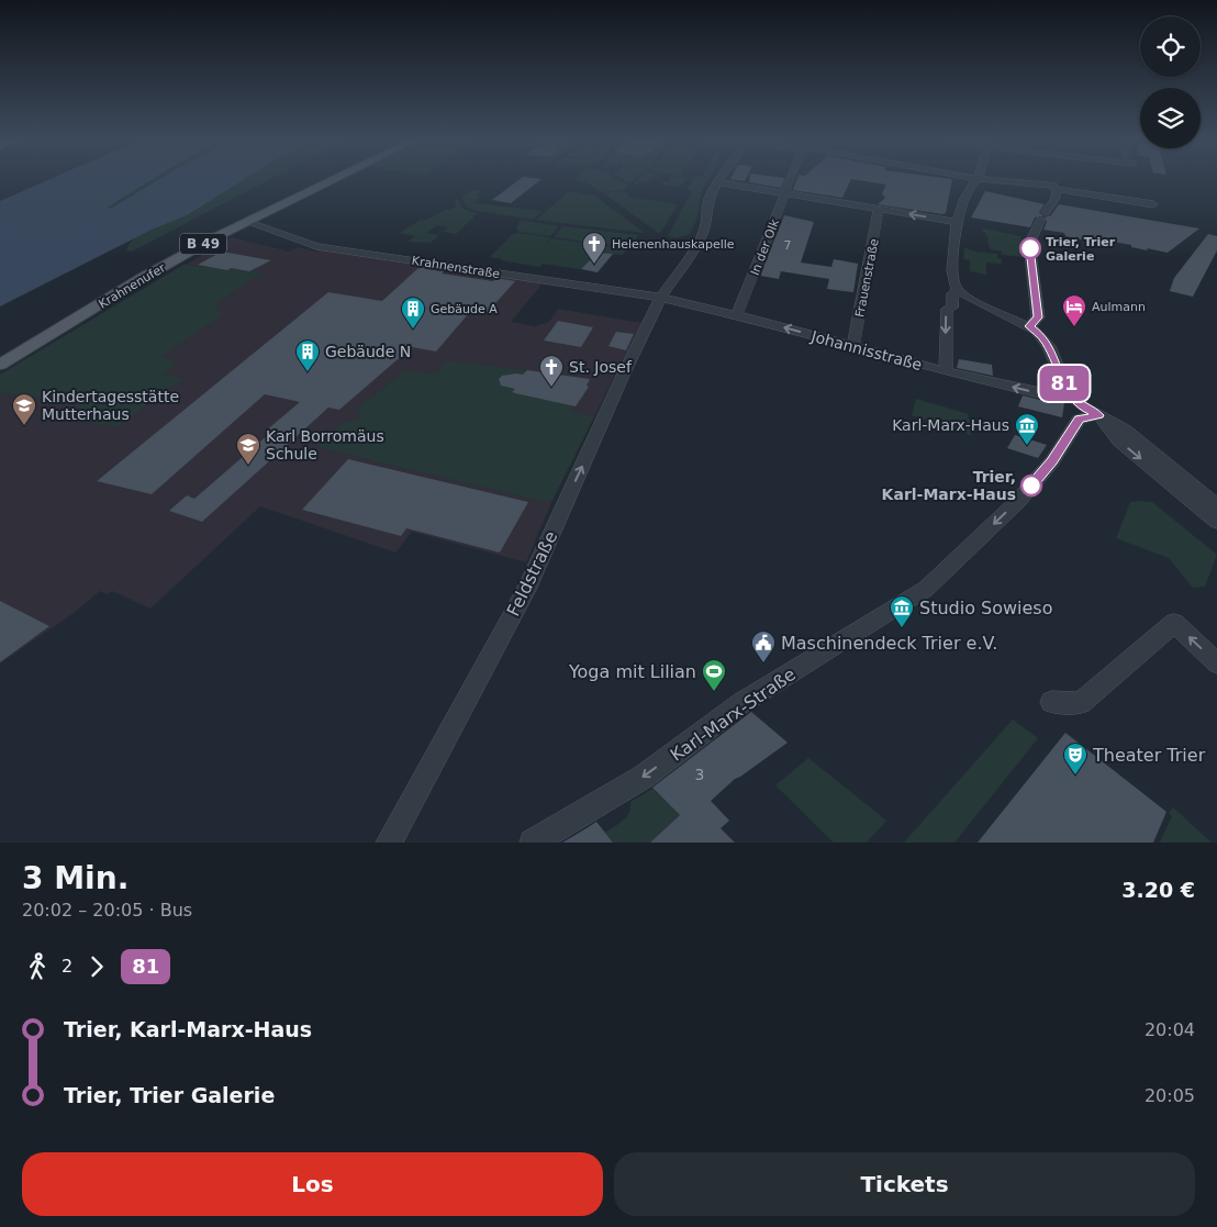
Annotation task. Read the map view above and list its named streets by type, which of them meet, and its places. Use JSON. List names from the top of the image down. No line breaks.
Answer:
{"streets":{"main road":["B 49","Krahnenufer"],"street":["In der Olk","Krahnenstraße","Frauenstraße","Johannisstraße","Feldstraße","Karl-Marx-Straße"]},"crossings":[["In der Olk","Johannisstraße"],["Krahnenstraße","Johannisstraße"],["Krahnenstraße","Feldstraße"],["Frauenstraße","Johannisstraße"],["Johannisstraße","Feldstraße"]],"one_way":["Feldstraße","Karl-Marx-Straße"],"places":{"other":["Trier, Trier Galerie","Trier, Karl-Marx-Haus"],"church":["Helenenhauskapelle","St. Josef"],"hotel":["Aulmann"],"building":["Gebäude A","Gebäude N"],"school or university":["Kindertagesstätte Mutterhaus","Karl Borromäus Schule"],"museum":["Karl-Marx-Haus","Studio Sowieso"],"public building":["Maschinendeck Trier e.V."],"sports":["Yoga mit Lilian"],"theatre":["Theater Trier"]},"lines":["bus line 81"],"house_numbers":["7","3"],"page":{"on_map":"81","heading":["3 Min.","20:02 – 20:05 · Bus","3.20 €"],"legs":["2","81"],"list":[{"name":"Trier, Karl-Marx-Haus","value":"20:04"},{"name":"Trier, Trier Galerie","value":"20:05"}],"buttons":["Los","Tickets"]}}
